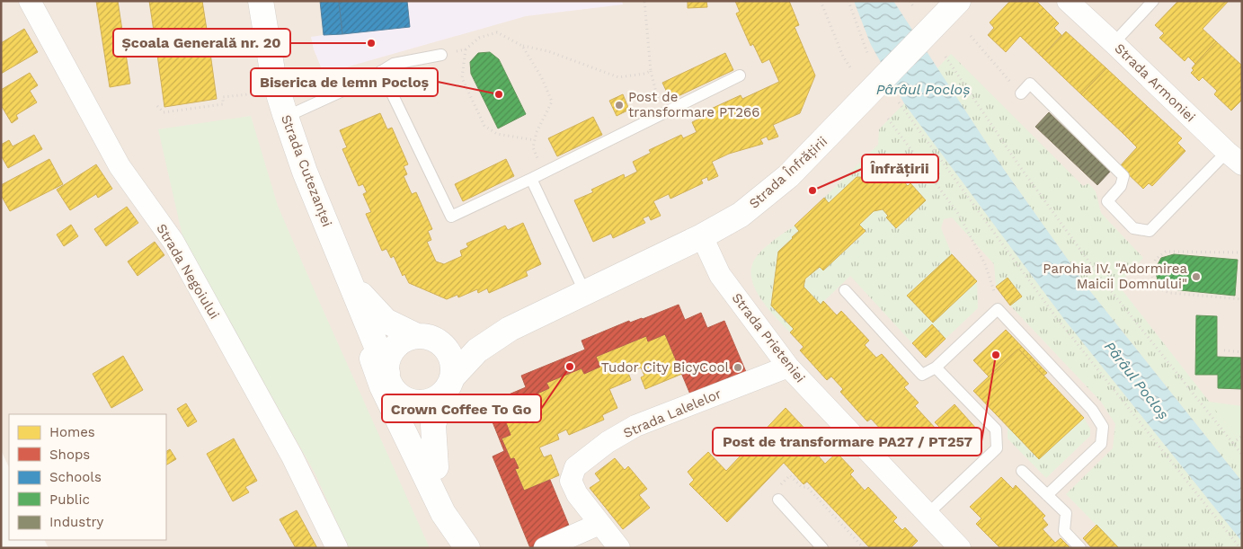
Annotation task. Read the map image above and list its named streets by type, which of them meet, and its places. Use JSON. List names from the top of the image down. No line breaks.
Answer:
{"streets":{"street":["Strada Armoniei","Strada Cutezanței","Strada Înfrățirii","Strada Negoiului","Strada Prieteniei","Strada Lalelelor"]},"crossings":[["Strada Cutezanței","Strada Înfrățirii"],["Strada Înfrățirii","Strada Prieteniei"],["Strada Prieteniei","Strada Lalelelor"]],"water":["Pârâul Pocloș"],"places":["Școala Generală nr. 20","Biserica de lemn Pocloș","Post de transformare PT266","Înfrățirii","Parohia IV. \"Adormirea Maicii Domnului\"","Post de transformare PA27 / PT257","Crown Coffee To Go","Tudor City BicyCool"],"legend":["Homes","Shops","Schools","Public","Industry"]}
